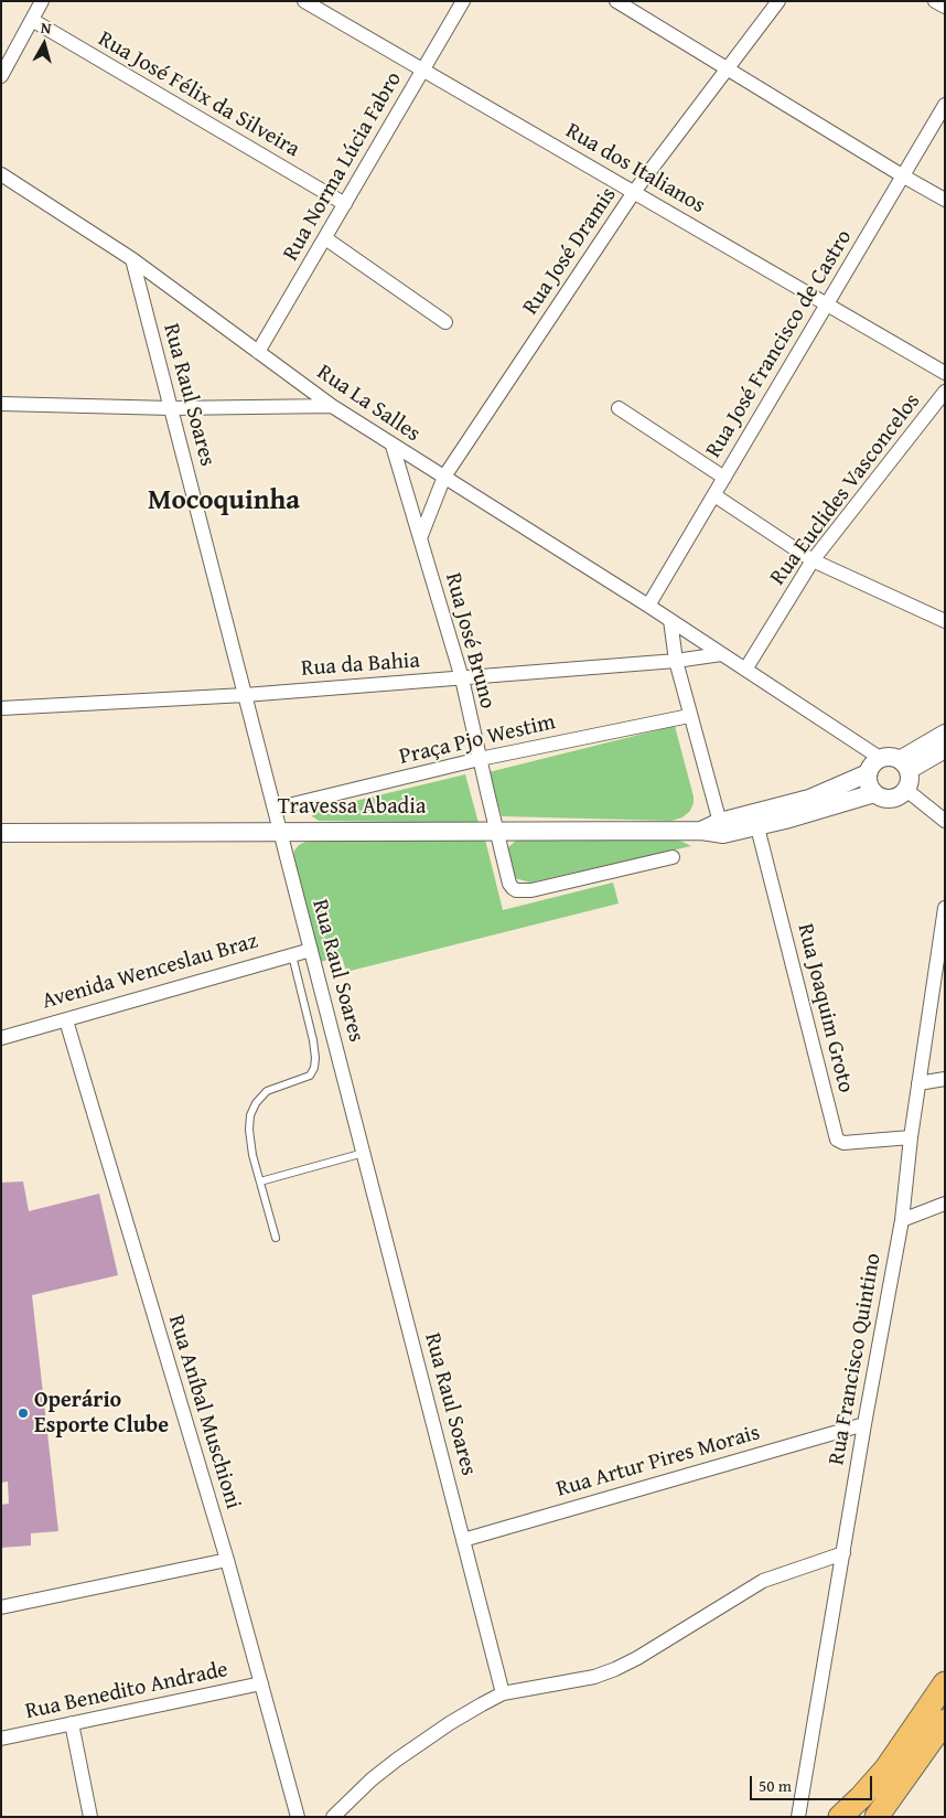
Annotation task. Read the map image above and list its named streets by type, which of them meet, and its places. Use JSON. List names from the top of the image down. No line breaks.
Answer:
{"streets":{"street":["Rua José Félix da Silveira","Rua Norma Lúcia Fabro","Rua dos Italianos","Rua José Dramis","Rua José Francisco de Castro","Rua Raul Soares","Rua La Salles","Rua Euclides Vasconcelos","Rua José Bruno","Rua da Bahia","Praça Pjo Westim","Travessa Abadia","Avenida Wenceslau Braz","Rua Joaquim Groto","Rua Francisco Quintino","Rua Aníbal Muschioni","Rua Artur Pires Morais","Rua Benedito Andrade"]},"crossings":[["Rua José Félix da Silveira","Rua Norma Lúcia Fabro"],["Rua Norma Lúcia Fabro","Rua dos Italianos"],["Rua Norma Lúcia Fabro","Rua La Salles"],["Rua dos Italianos","Rua José Dramis"],["Rua dos Italianos","Rua José Francisco de Castro"],["Rua José Dramis","Rua La Salles"],["Rua José Francisco de Castro","Rua La Salles"],["Rua Raul Soares","Rua La Salles"],["Rua Raul Soares","Rua da Bahia"],["Rua Raul Soares","Praça Pjo Westim"],["Rua Raul Soares","Travessa Abadia"],["Rua Raul Soares","Avenida Wenceslau Braz"],["Rua Raul Soares","Rua Artur Pires Morais"],["Rua La Salles","Rua Euclides Vasconcelos"],["Rua La Salles","Rua José Bruno"],["Rua La Salles","Rua da Bahia"],["Rua José Bruno","Rua da Bahia"],["Rua José Bruno","Praça Pjo Westim"],["Rua José Bruno","Travessa Abadia"],["Travessa Abadia","Rua Joaquim Groto"],["Avenida Wenceslau Braz","Rua Aníbal Muschioni"],["Rua Joaquim Groto","Rua Francisco Quintino"],["Rua Francisco Quintino","Rua Artur Pires Morais"],["Rua Aníbal Muschioni","Rua Benedito Andrade"]],"districts":["Mocoquinha"],"places":["Operário Esporte Clube"],"scale_bar":"50 m","north":"top"}
